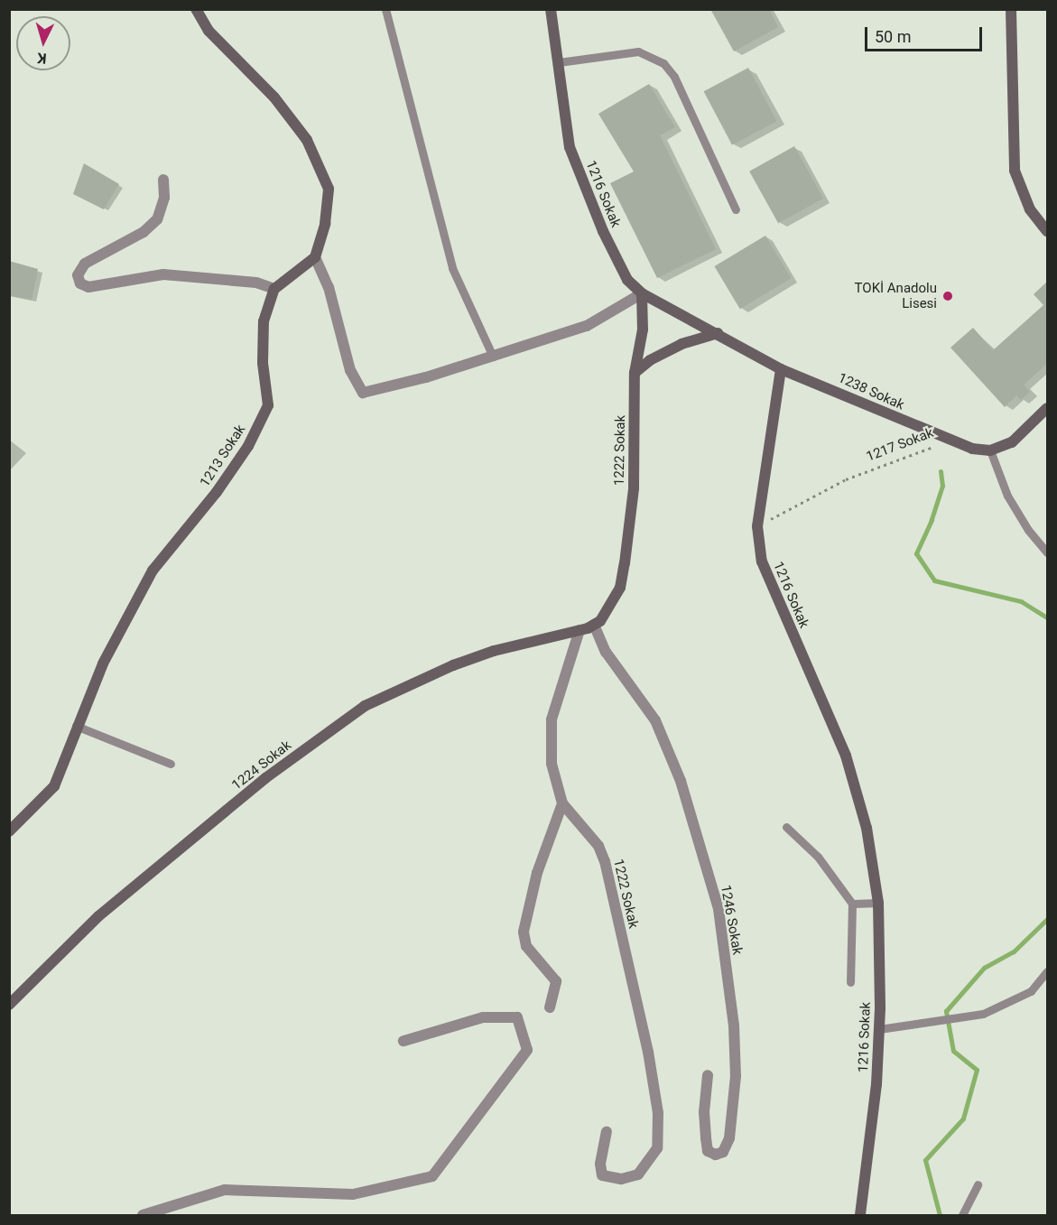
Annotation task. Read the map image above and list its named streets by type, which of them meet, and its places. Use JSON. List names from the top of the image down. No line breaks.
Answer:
{"streets":{"street":["1216 Sokak","1238 Sokak","1217 Sokak","1222 Sokak","1213 Sokak","1224 Sokak","1246 Sokak"]},"crossings":[["1216 Sokak","1238 Sokak"],["1216 Sokak","1217 Sokak"],["1216 Sokak","1222 Sokak"],["1238 Sokak","1217 Sokak"],["1222 Sokak","1224 Sokak"],["1222 Sokak","1246 Sokak"]],"places":["TOKİ Anadolu Lisesi"],"scale_bar":"50 m","north":"bottom"}
